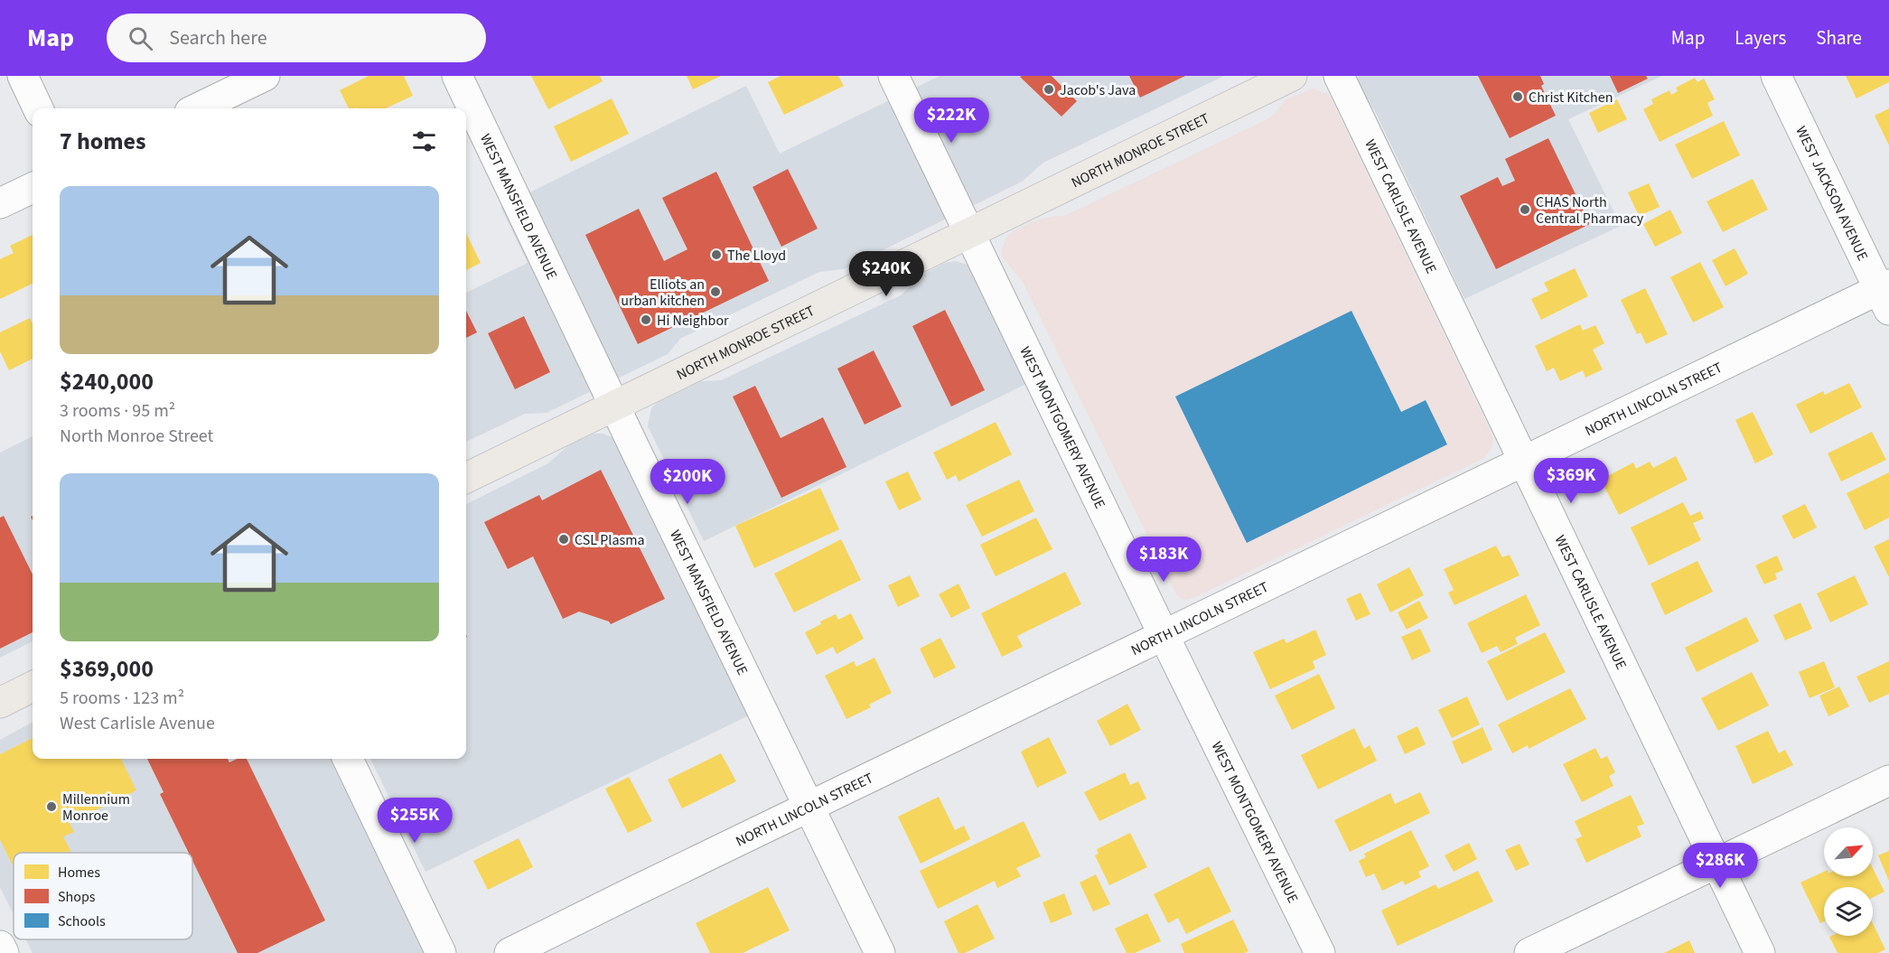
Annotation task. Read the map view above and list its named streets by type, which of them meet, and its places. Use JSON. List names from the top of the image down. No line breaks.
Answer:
{"streets":{"main road":["NORTH MONROE STREET"],"street":["WEST JACKSON AVENUE","WEST MANSFIELD AVENUE","WEST CARLISLE AVENUE","NORTH LINCOLN STREET","WEST MONTGOMERY AVENUE"]},"crossings":[["NORTH MONROE STREET","WEST MANSFIELD AVENUE"],["NORTH MONROE STREET","WEST MONTGOMERY AVENUE"],["WEST JACKSON AVENUE","NORTH LINCOLN STREET"],["WEST MANSFIELD AVENUE","NORTH LINCOLN STREET"],["WEST CARLISLE AVENUE","NORTH LINCOLN STREET"],["NORTH LINCOLN STREET","WEST MONTGOMERY AVENUE"]],"places":["Jacob's Java","Christ Kitchen","CHAS North Central Pharmacy","The Lloyd","Elliots an urban kitchen","Hi Neighbor","CSL Plasma","Millennium Monroe"],"legend":["Homes","Shops","Schools"],"north":"top right","page":{"header":"Map","search":"Search here","nav":["Map","Layers","Share"],"price":["$222K","$240K","$369K","$200K","$183K","$255K","$286K"],"heading":"7 homes","list":[{"name":"$240,000","note":"3 rooms · 95 m² · North Monroe Street"},{"name":"$369,000","note":"5 rooms · 123 m² · West Carlisle Avenue"}]}}
